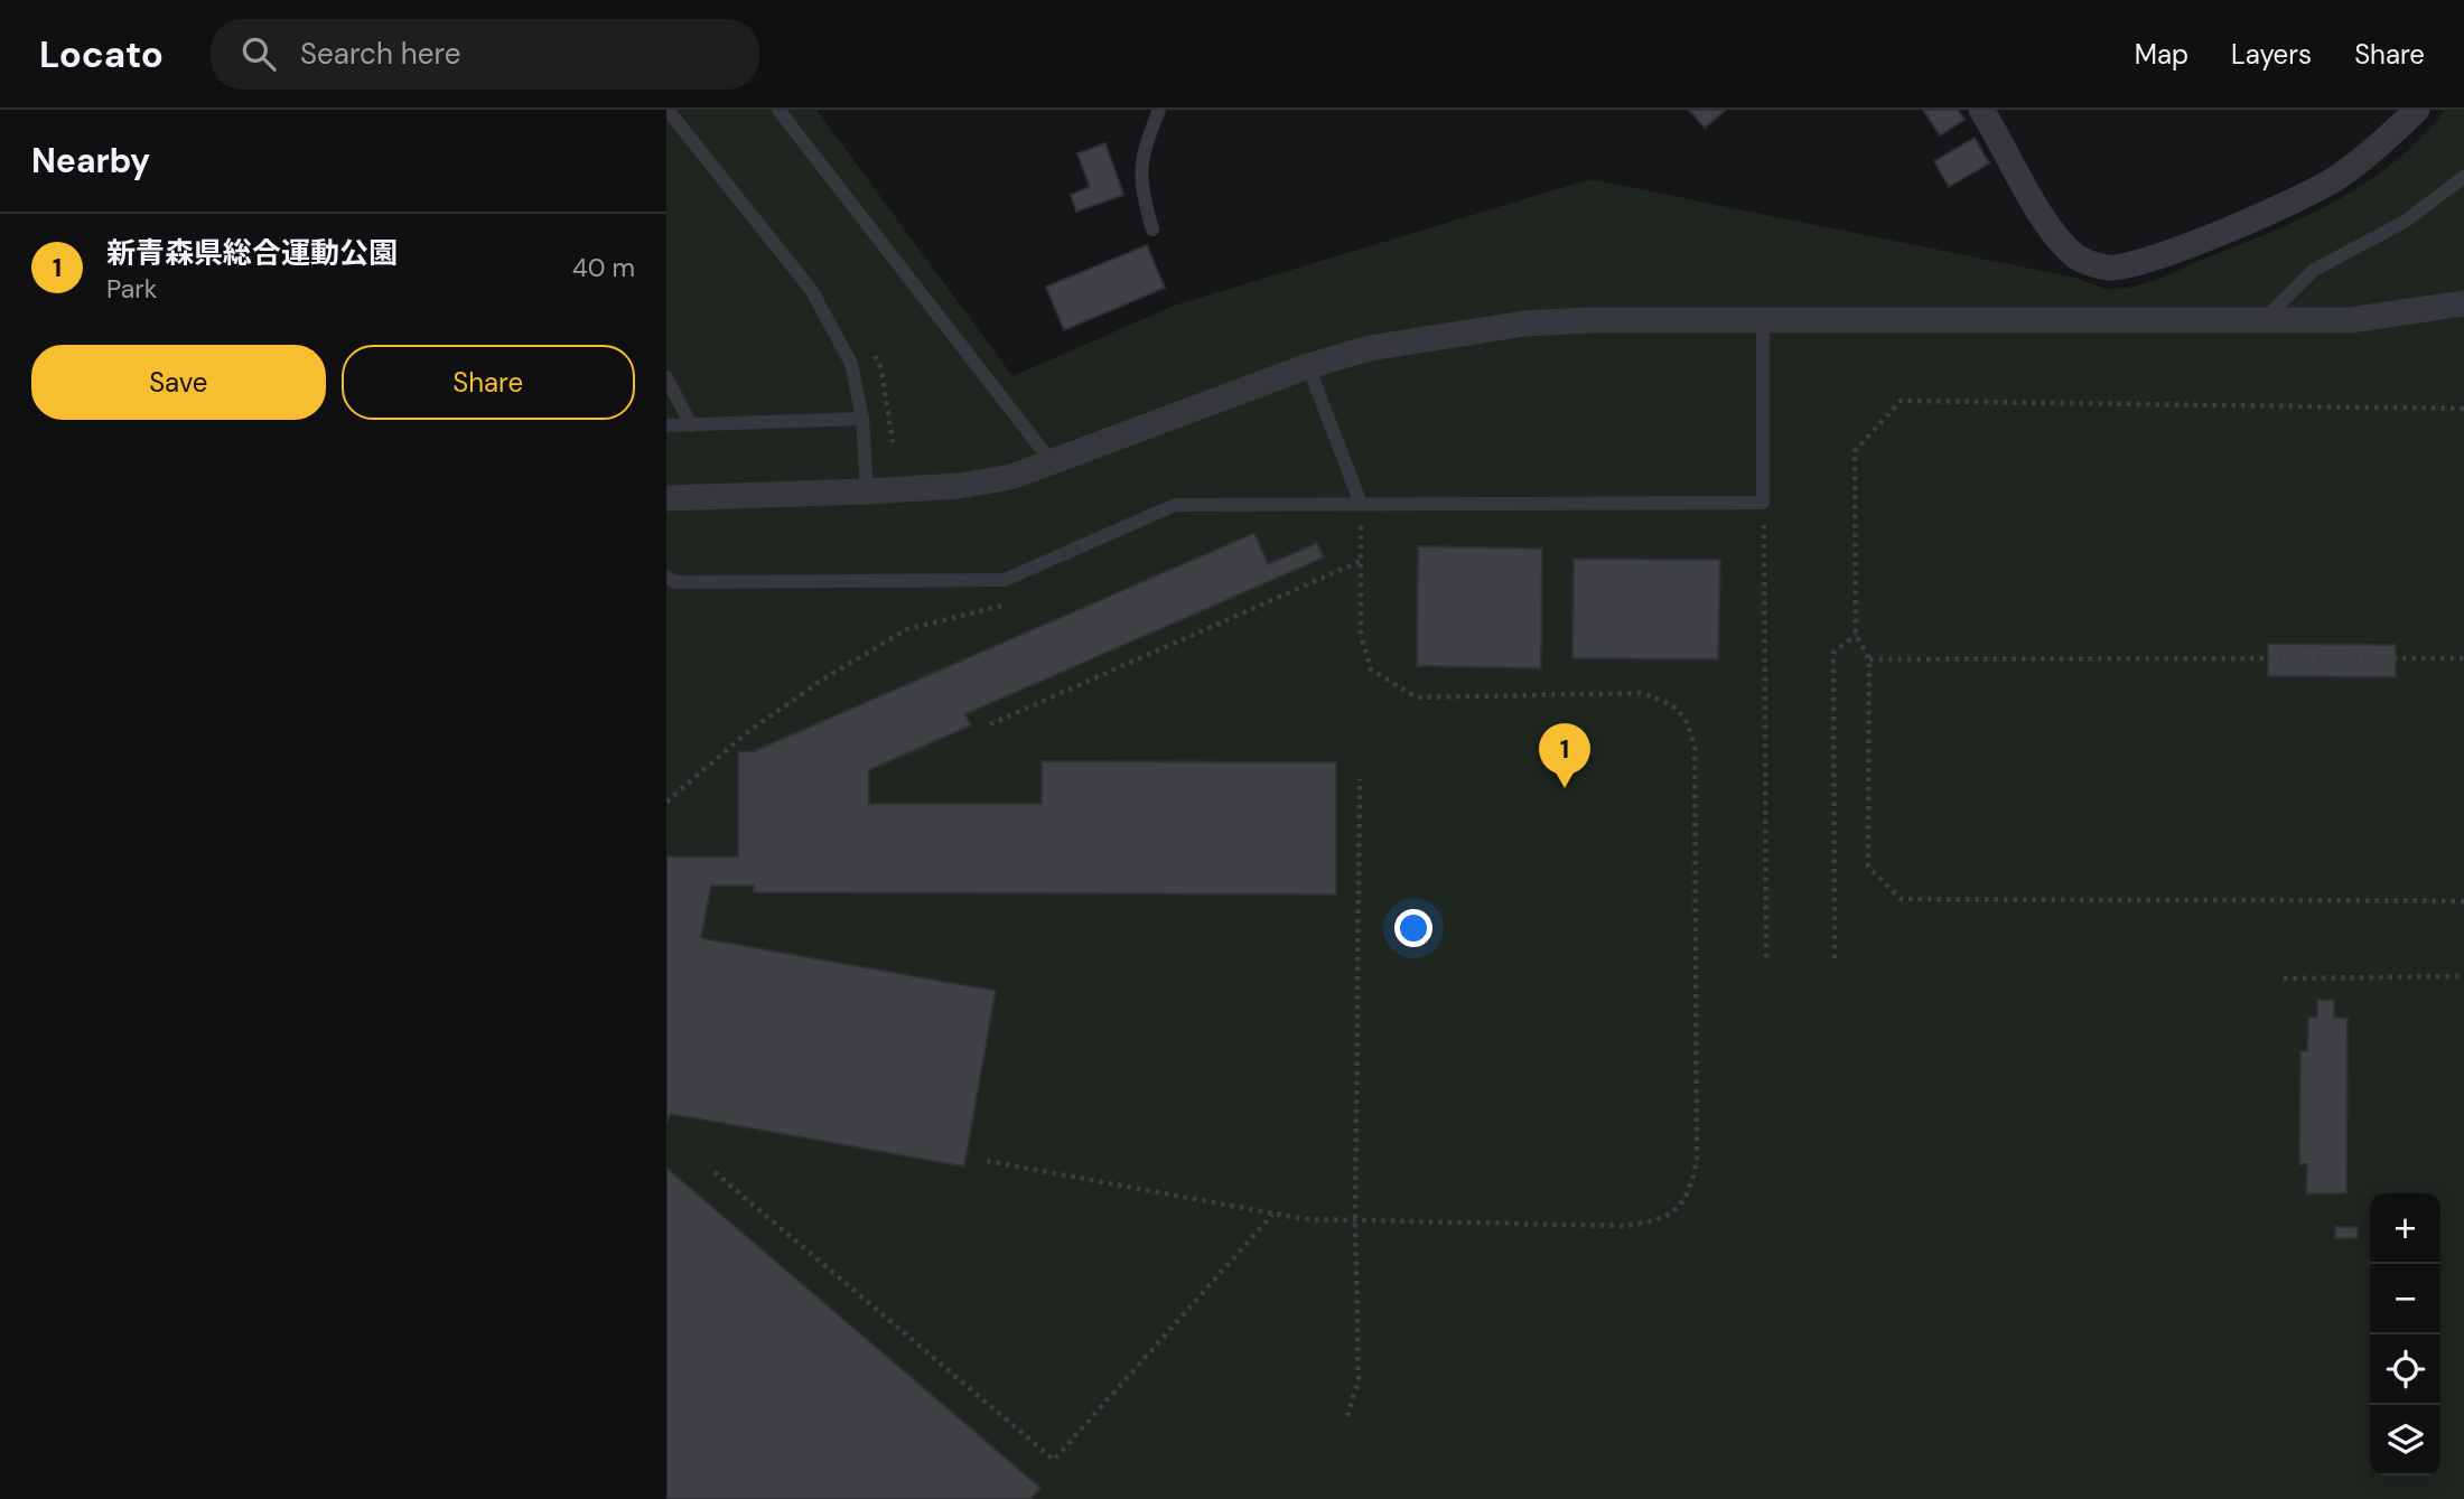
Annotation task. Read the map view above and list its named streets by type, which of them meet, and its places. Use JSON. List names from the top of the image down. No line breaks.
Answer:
{"page":{"header":"Locato","search":"Search here","nav":["Map","Layers","Share"],"heading":"Nearby","list":[{"mark":"1","name":"新青森県総合運動公園","note":"Park","value":"40 m"}],"buttons":["Save","Share"],"pins":"1","map_buttons":["+","−"]}}
